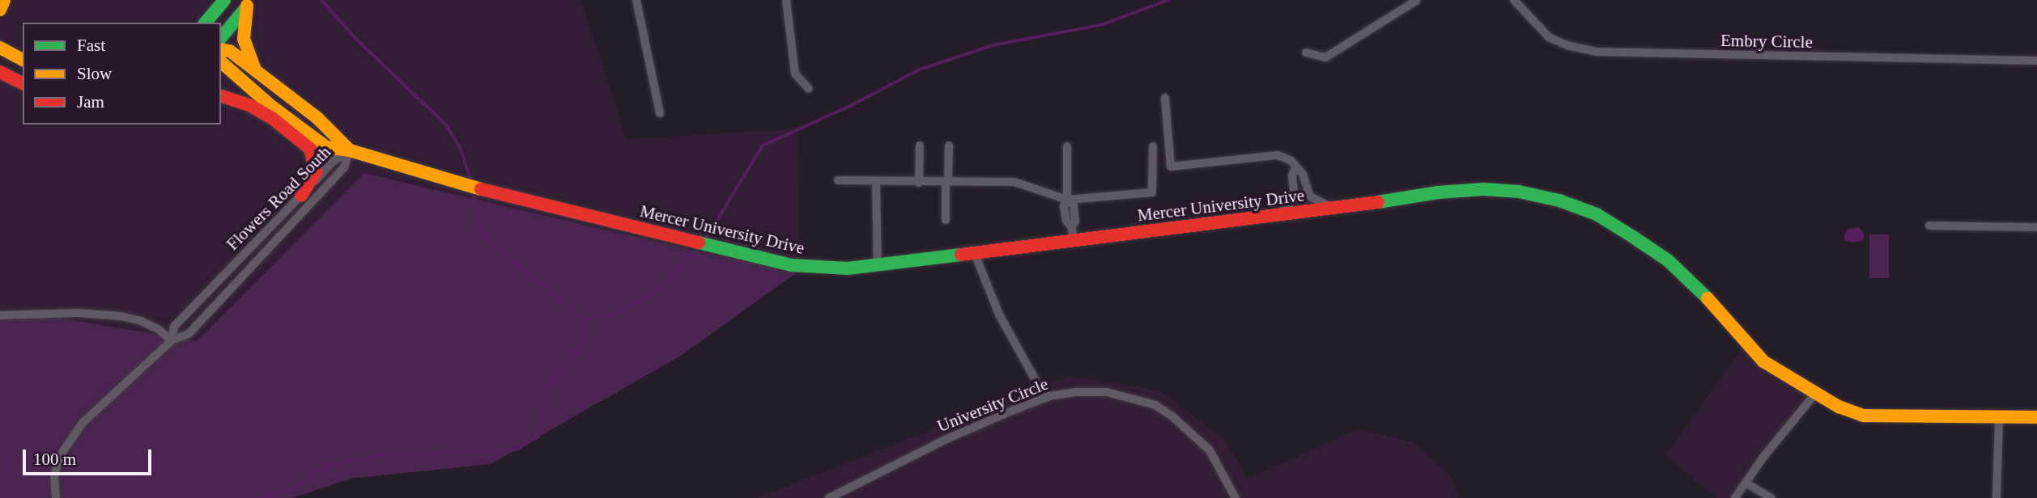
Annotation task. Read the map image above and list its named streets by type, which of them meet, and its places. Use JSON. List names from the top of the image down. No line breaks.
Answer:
{"streets":{"street":["Embry Circle","Flowers Road South","Mercer University Drive","University Circle"]},"crossings":[["Flowers Road South","Mercer University Drive"]],"legend":["Fast","Slow","Jam"],"scale_bar":"100 m"}
